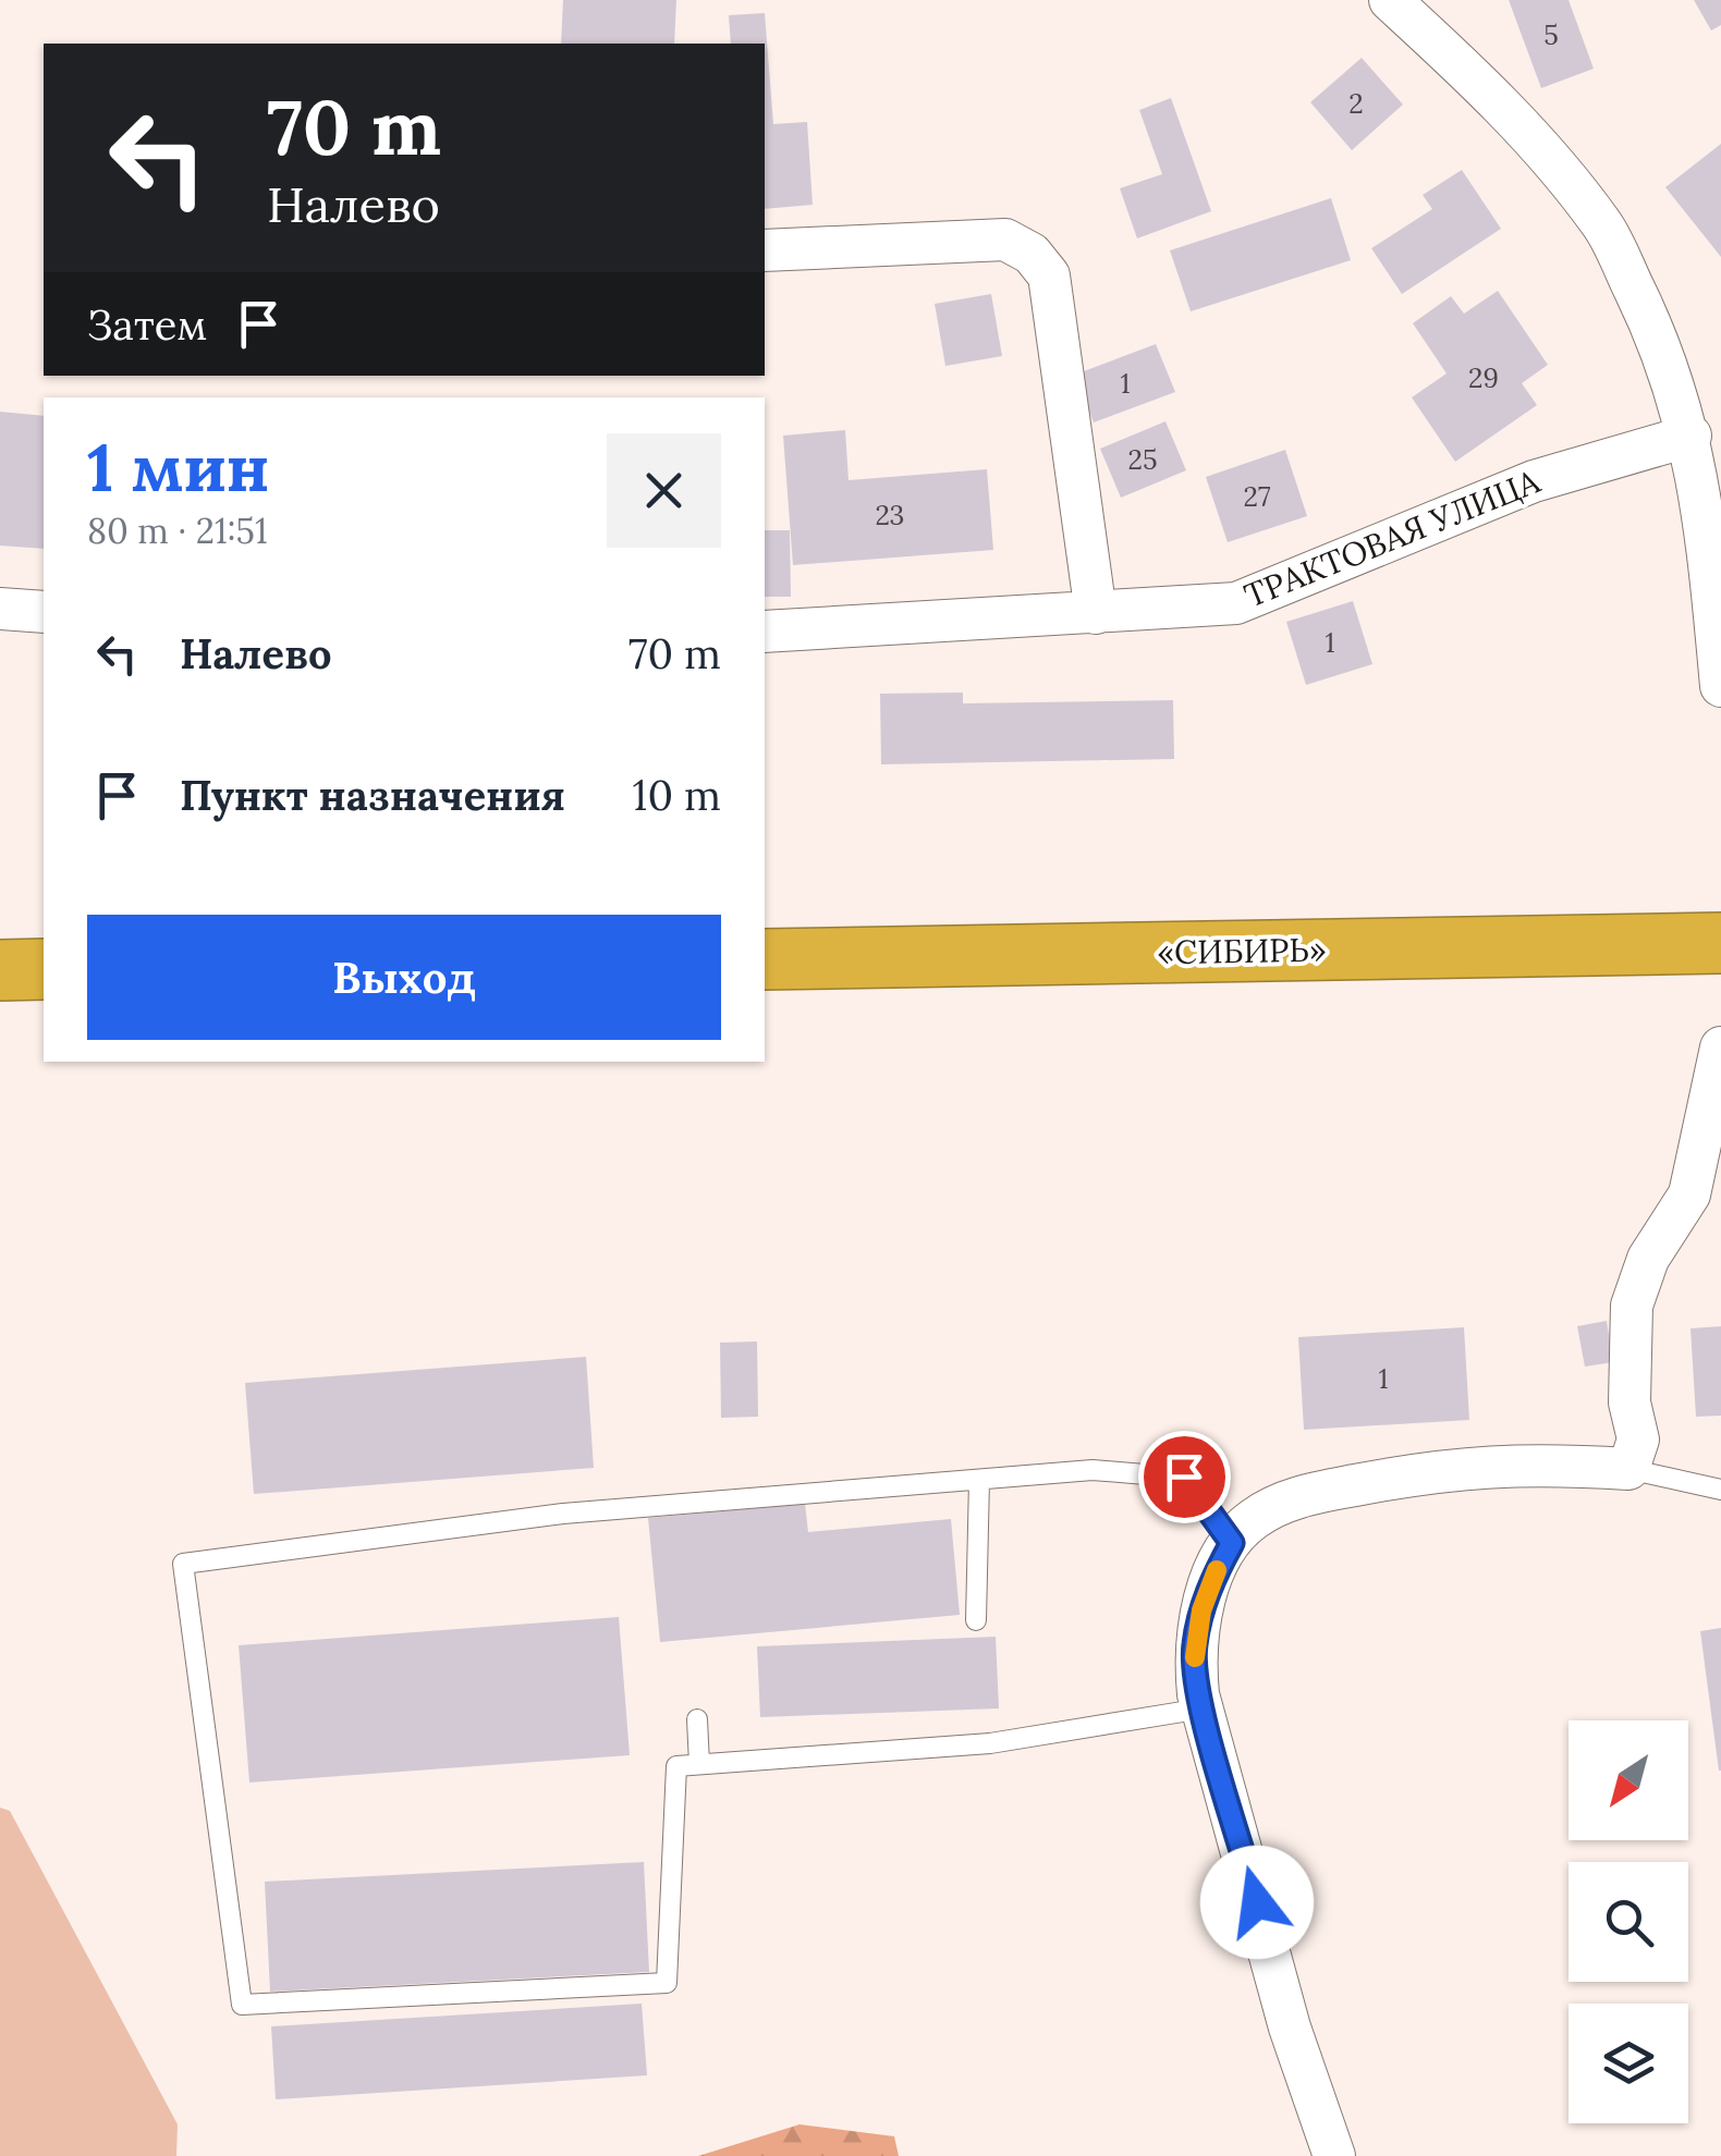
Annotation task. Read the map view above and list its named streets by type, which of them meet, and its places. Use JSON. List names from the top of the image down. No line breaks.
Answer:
{"streets":{"highway":["«СИБИРЬ»"],"street":["ТРАКТОВАЯ УЛИЦА"]},"house_numbers":["5","2","29","1","25","27","23","1","1"],"north":"bottom left","page":{"turn":["70 m","Налево"],"then":"Затем","heading":["1 мин","80 m · 21:51"],"list":[{"name":"Налево","value":"70 m"},{"name":"Пункт назначения","value":"10 m"}],"buttons":"Выход"}}
